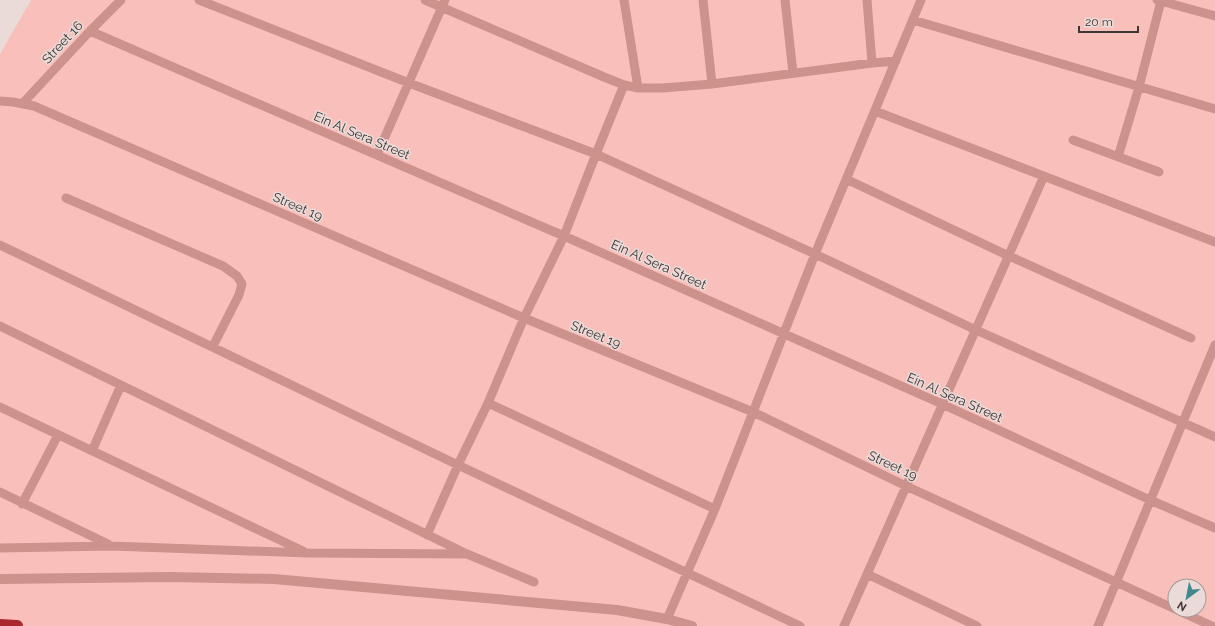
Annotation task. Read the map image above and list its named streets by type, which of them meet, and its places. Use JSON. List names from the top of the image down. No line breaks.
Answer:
{"streets":{"lane":["Street 16","Ein Al Sera Street","Street 19"]},"crossings":[["Street 16","Ein Al Sera Street"],["Street 16","Street 19"]],"scale_bar":"20 m","north":"bottom left"}
